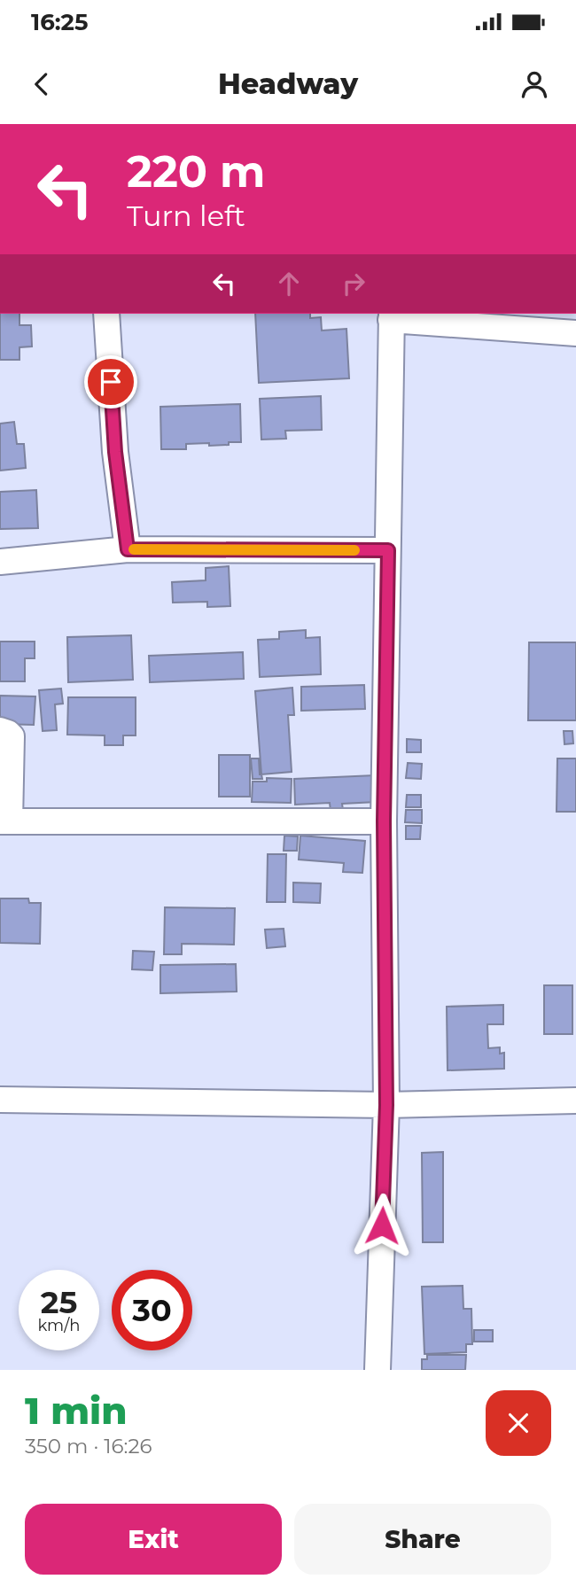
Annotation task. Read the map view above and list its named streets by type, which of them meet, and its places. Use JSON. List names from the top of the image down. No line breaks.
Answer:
{"page":{"status":"16:25","header":"Headway","turn":["220 m","Turn left"],"speed":"25 km/h","limit":"30","heading":["1 min","350 m · 16:26"],"buttons":["Exit","Share"]}}
